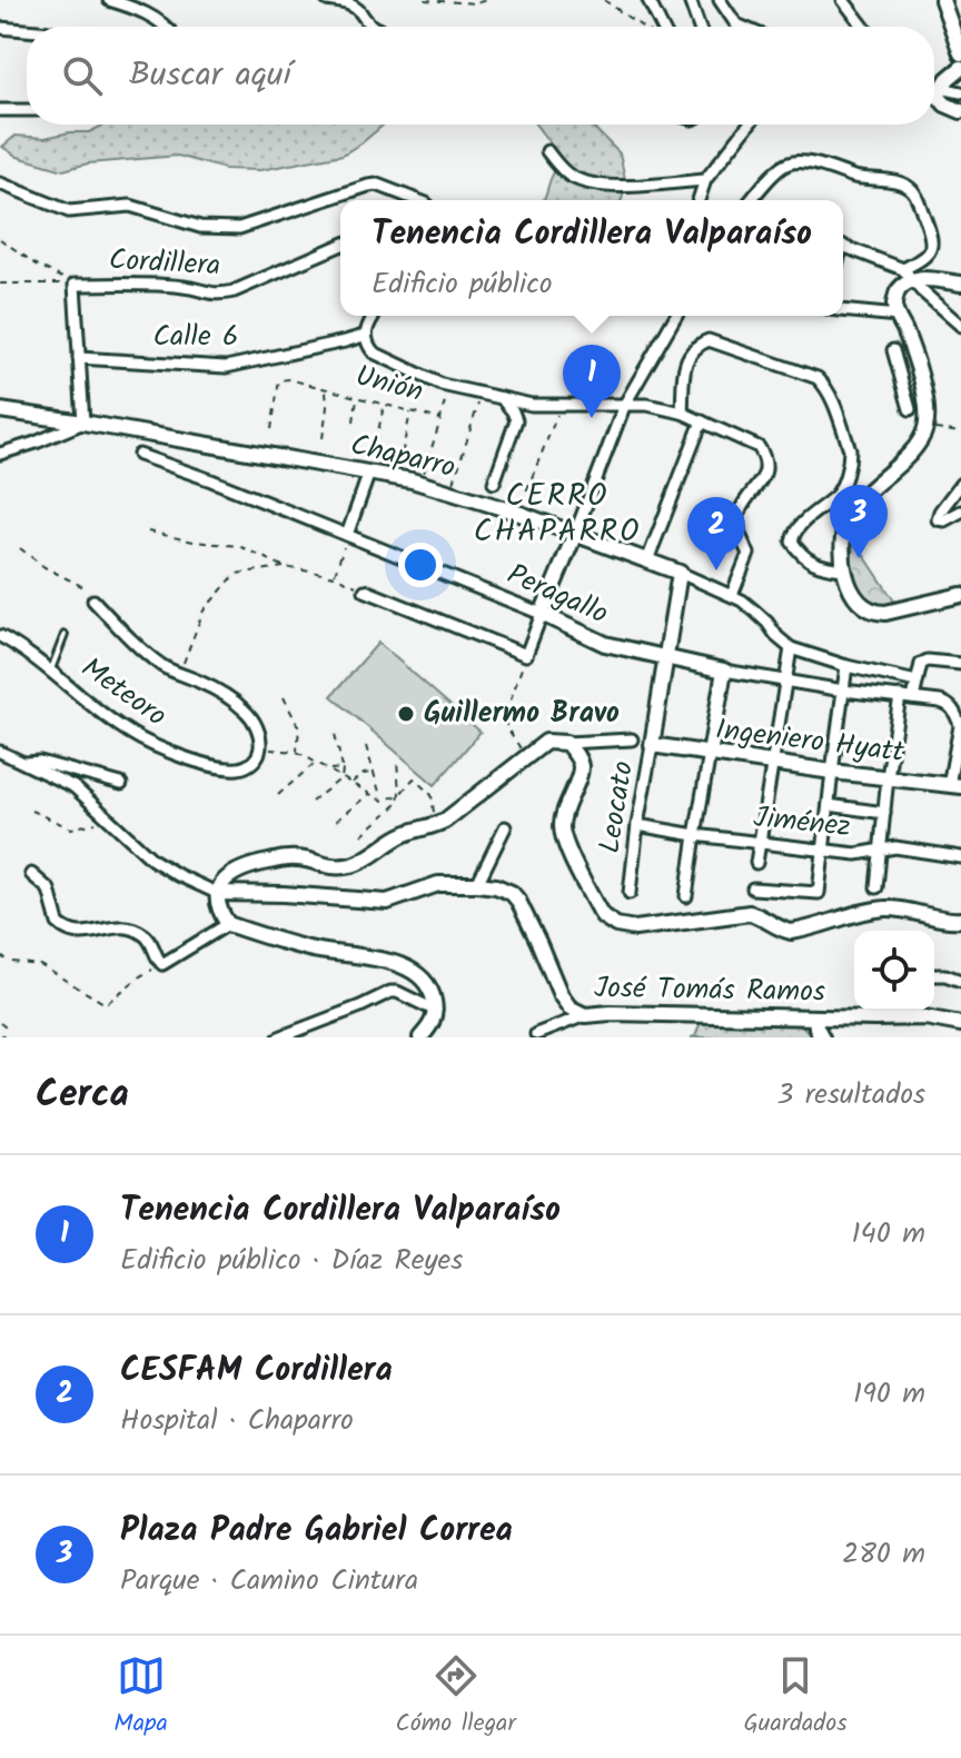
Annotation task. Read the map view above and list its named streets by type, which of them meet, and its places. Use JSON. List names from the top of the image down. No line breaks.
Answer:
{"streets":{"street":["Cordillera","Calle 6","Chaparro","Peragallo","Meteoro","Ingeniero Hyatt","Leocato","Jiménez","José Tomás Ramos"],"path":["Unión"]},"crossings":[["Chaparro","Leocato"],["Peragallo","Leocato"],["Ingeniero Hyatt","Leocato"],["Leocato","Jiménez"]],"districts":["CERRO CHAPARRO"],"places":["Guillermo Bravo"],"page":{"search":"Buscar aquí","popup":["Tenencia Cordillera Valparaíso","Edificio público"],"pins":["1","3","2"],"heading":["Cerca","3 resultados"],"list":[{"mark":"1","name":"Tenencia Cordillera Valparaíso","note":"Edificio público · Díaz Reyes","value":"140 m"},{"mark":"2","name":"CESFAM Cordillera","note":"Hospital · Chaparro","value":"190 m"},{"mark":"3","name":"Plaza Padre Gabriel Correa","note":"Parque · Camino Cintura","value":"280 m"}],"nav":["Mapa","Cómo llegar","Guardados"]}}
